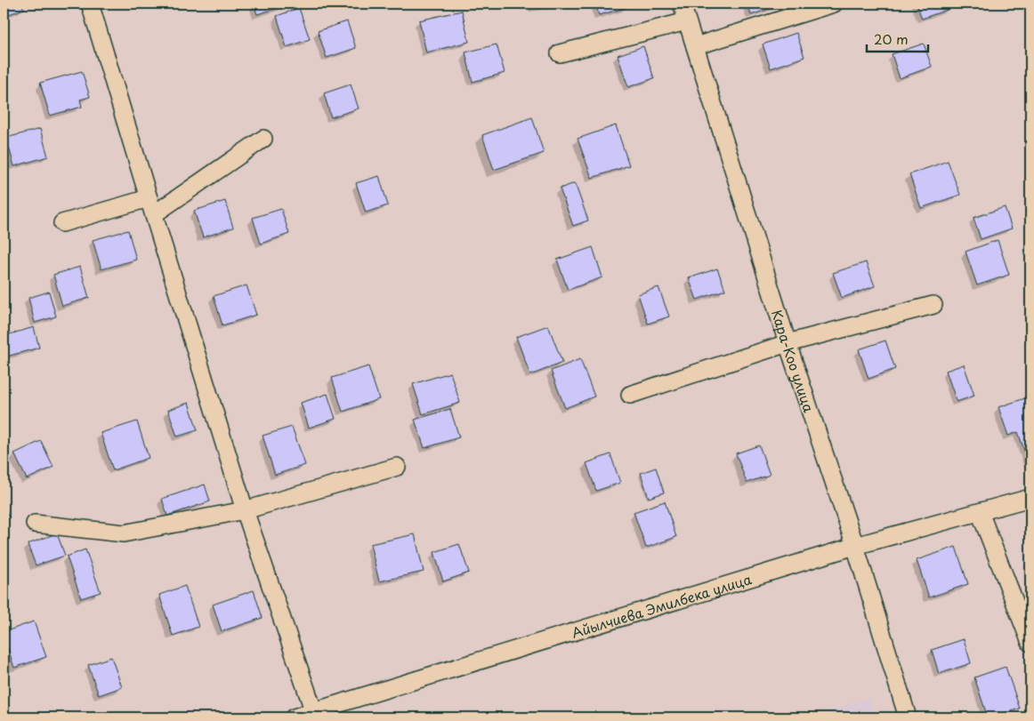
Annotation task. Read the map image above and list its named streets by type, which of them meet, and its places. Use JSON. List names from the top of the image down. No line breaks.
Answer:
{"streets":{"street":["Кара-Коо улица","Айылчиева Эмилбека улица"]},"crossings":[["Кара-Коо улица","Айылчиева Эмилбека улица"]],"scale_bar":"20 m"}
